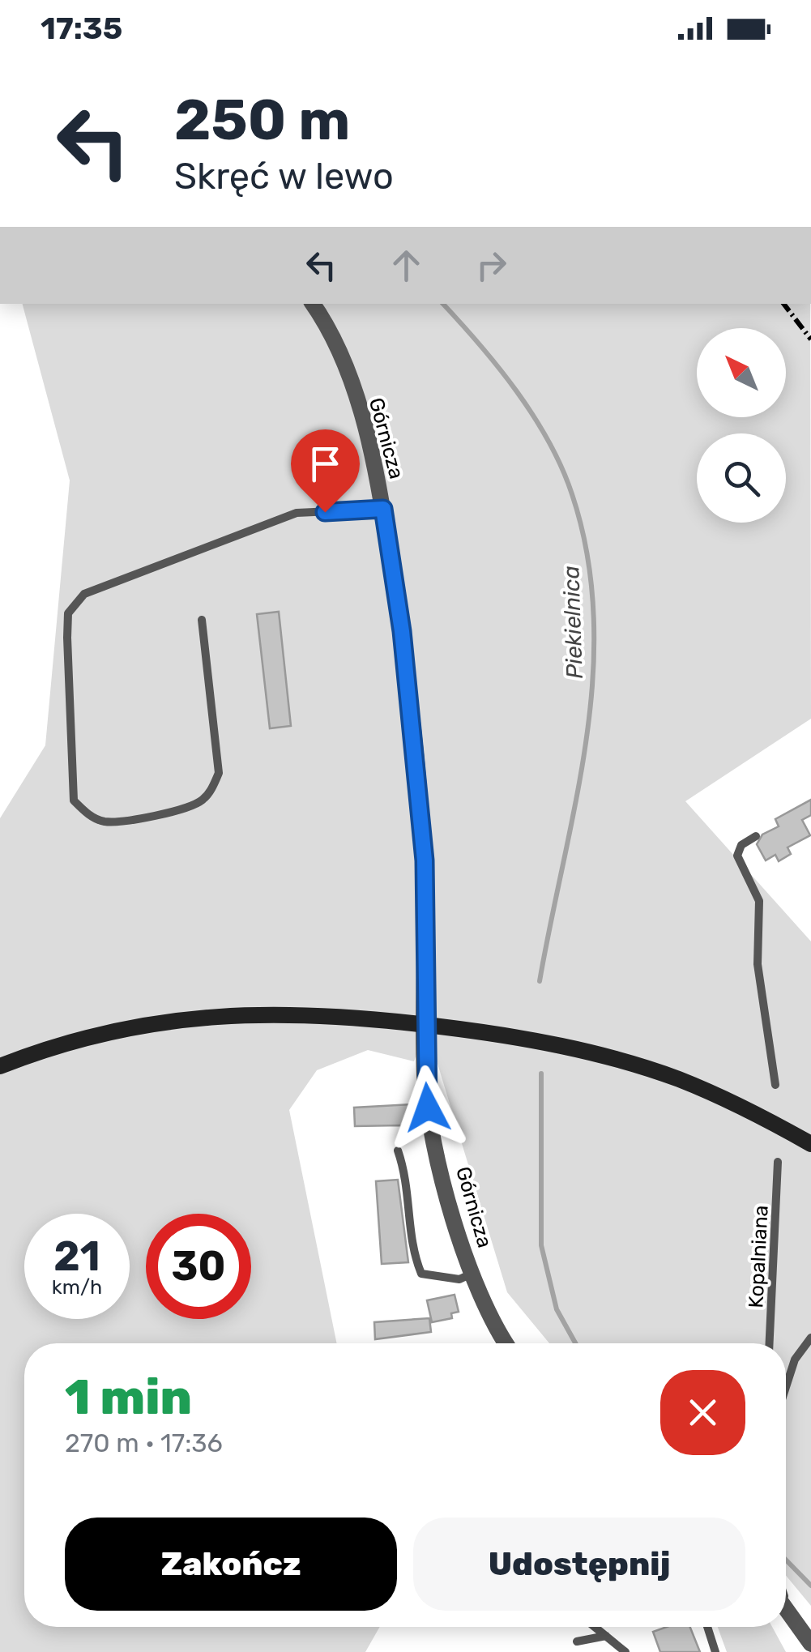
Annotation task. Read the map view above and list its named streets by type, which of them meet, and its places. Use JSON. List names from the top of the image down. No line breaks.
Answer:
{"streets":{"street":["Górnicza"],"lane":["Kopalniana"]},"water":["Piekielnica"],"north":"top left","page":{"status":"17:35","turn":["250 m","Skręć w lewo"],"speed":"21 km/h","limit":"30","heading":["1 min","270 m · 17:36"],"buttons":["Zakończ","Udostępnij"]}}
